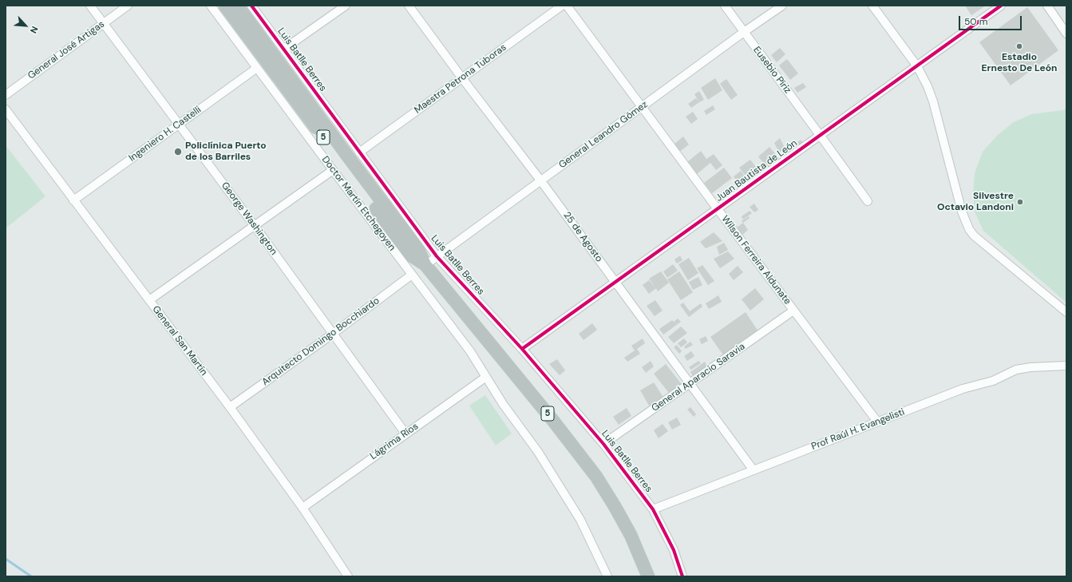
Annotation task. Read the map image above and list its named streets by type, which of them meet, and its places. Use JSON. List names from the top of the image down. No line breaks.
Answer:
{"streets":{"highway":["5"],"street":["General José Artigas","Luis Batlle Berres","Eusebio Píriz","Maestra Petrona Tuboras","Ingeniero H. Castelli","General Leandro Gómez","Juan Bautista de León","Doctor Martín Etchegoyen","George Washington","25 de Agosto","Wilson Ferreira Aldunate","General San Martín","Arquitecto Domingo Bocchiardo","General Aparacio Saravia","Prof Raúl H. Evangelisti","Lágrima Ríos"]},"crossings":[["General José Artigas","George Washington"],["Luis Batlle Berres","Maestra Petrona Tuboras"],["Luis Batlle Berres","General Leandro Gómez"],["Luis Batlle Berres","Juan Bautista de León"],["Luis Batlle Berres","General Aparacio Saravia"],["Luis Batlle Berres","Prof Raúl H. Evangelisti"],["Eusebio Píriz","General Leandro Gómez"],["Eusebio Píriz","Juan Bautista de León"],["Maestra Petrona Tuboras","25 de Agosto"],["Ingeniero H. Castelli","Doctor Martín Etchegoyen"],["Ingeniero H. Castelli","George Washington"],["Ingeniero H. Castelli","General San Martín"],["General Leandro Gómez","5"],["General Leandro Gómez","25 de Agosto"],["General Leandro Gómez","Wilson Ferreira Aldunate"],["Juan Bautista de León","25 de Agosto"],["Juan Bautista de León","Wilson Ferreira Aldunate"],["Doctor Martín Etchegoyen","Arquitecto Domingo Bocchiardo"],["Doctor Martín Etchegoyen","Lágrima Ríos"],["George Washington","Arquitecto Domingo Bocchiardo"],["George Washington","Lágrima Ríos"],["25 de Agosto","General Aparacio Saravia"],["25 de Agosto","Prof Raúl H. Evangelisti"],["Wilson Ferreira Aldunate","General Aparacio Saravia"],["Wilson Ferreira Aldunate","Prof Raúl H. Evangelisti"],["General San Martín","Arquitecto Domingo Bocchiardo"],["General San Martín","Lágrima Ríos"]],"places":["Estadio Ernesto De León","Policlínica Puerto de los Barriles","Silvestre Octavio Landoni"],"scale_bar":"50 m","north":"bottom right"}
